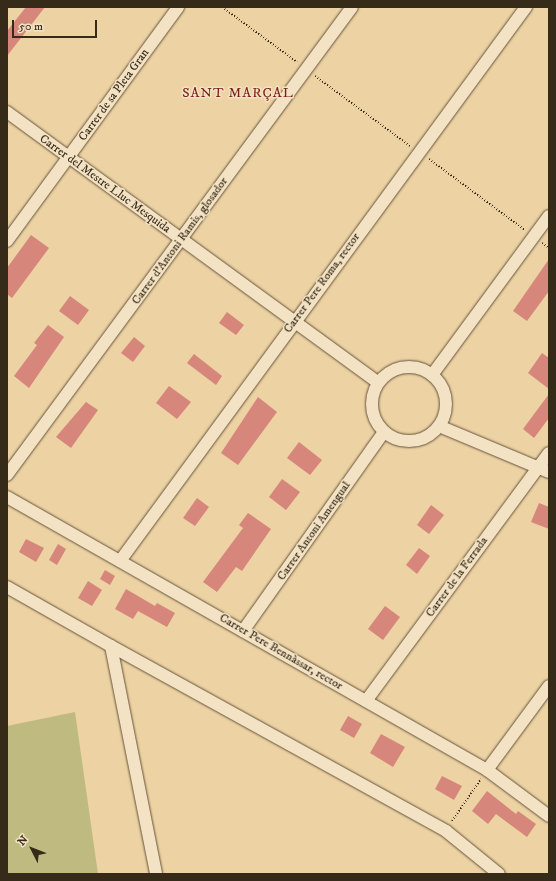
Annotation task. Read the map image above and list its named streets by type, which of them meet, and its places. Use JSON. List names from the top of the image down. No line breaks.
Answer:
{"streets":{"street":["Carrer de sa Pleta Gran","Carrer del Mestre Lluc Mesquida","Carrer d'Antoni Ramis, glosador","Carrer Pere Roma, rector","Carrer Antoni Amengual","Carrer de la Ferrada","Carrer Pere Bennàssar, rector"]},"crossings":[["Carrer de sa Pleta Gran","Carrer del Mestre Lluc Mesquida"],["Carrer del Mestre Lluc Mesquida","Carrer d'Antoni Ramis, glosador"],["Carrer del Mestre Lluc Mesquida","Carrer Pere Roma, rector"],["Carrer del Mestre Lluc Mesquida","Carrer Antoni Amengual"],["Carrer Pere Roma, rector","Carrer Pere Bennàssar, rector"],["Carrer Antoni Amengual","Carrer Pere Bennàssar, rector"],["Carrer de la Ferrada","Carrer Pere Bennàssar, rector"]],"districts":["SANT MARÇAL"],"scale_bar":"50 m","north":"top left"}
